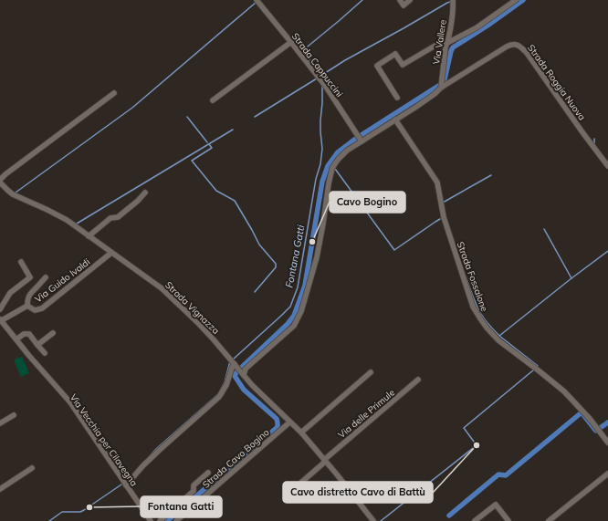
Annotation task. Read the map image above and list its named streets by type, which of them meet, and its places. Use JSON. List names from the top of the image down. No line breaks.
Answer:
{"streets":{"street":["Via Vallere","Strada Cappuccini","Strada Roggia Nuova","Strada Fossalone","Via Guido Ivaldi","Strada Vignazza","Via delle Primule","Via Vecchia per Cilavegna","Strada Cavo Bogino"]},"crossings":[["Via Vallere","Strada Roggia Nuova"],["Via Guido Ivaldi","Strada Vignazza"],["Via Guido Ivaldi","Via Vecchia per Cilavegna"],["Strada Vignazza","Via delle Primule"],["Strada Vignazza","Strada Cavo Bogino"]],"water":["Fontana Gatti"],"places":["Cavo Bogino","Cavo distretto Cavo di Battù","Fontana Gatti"]}
